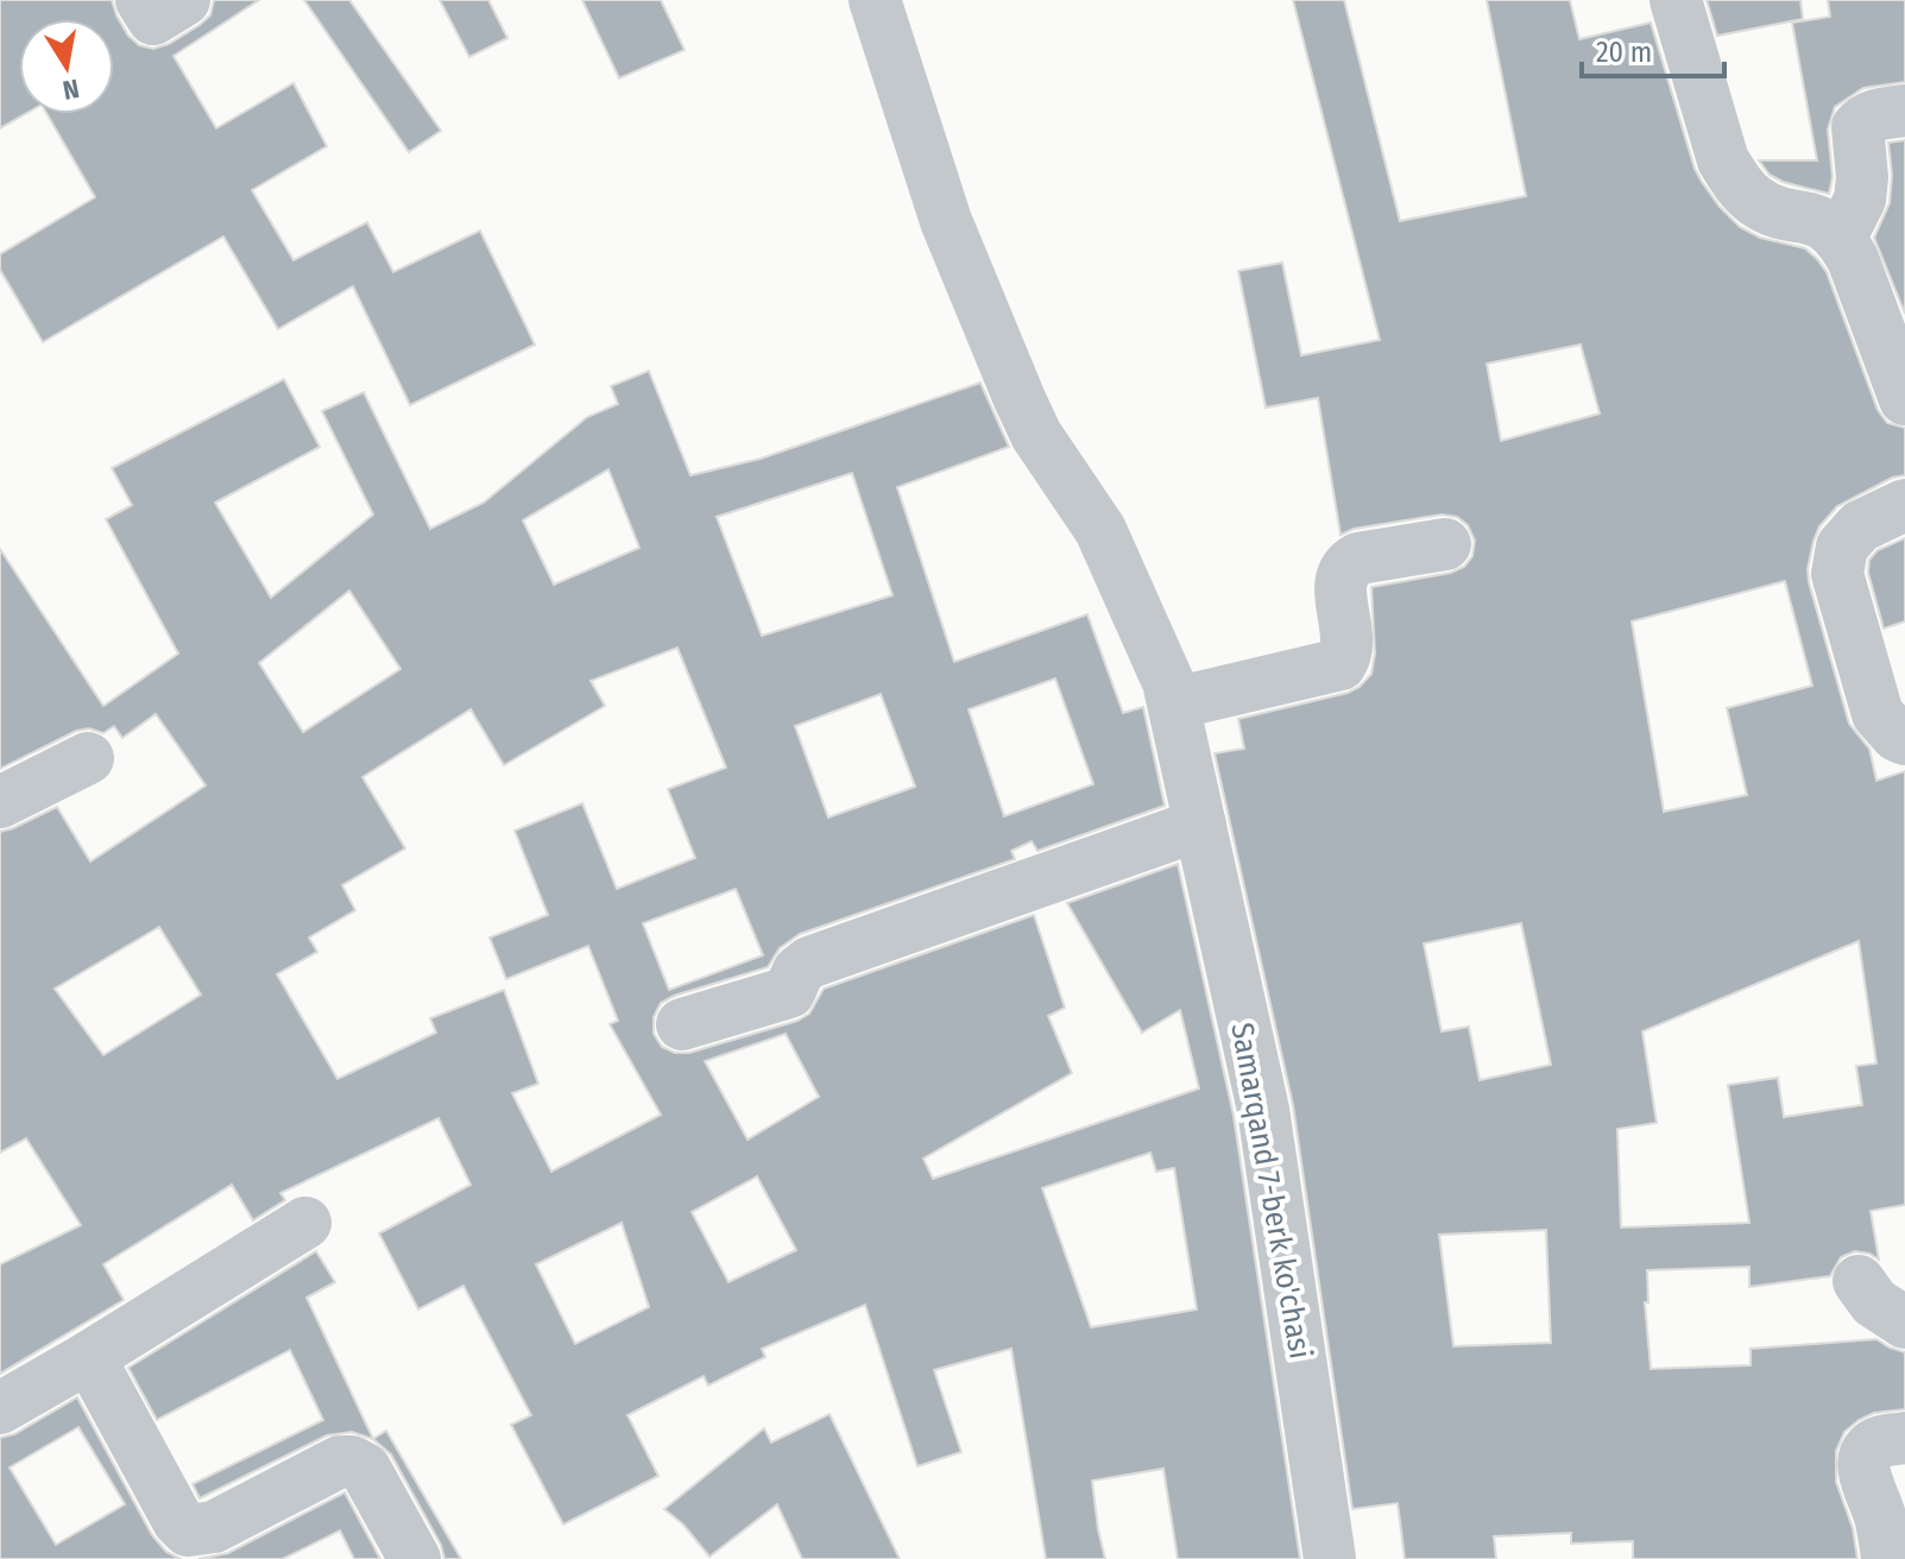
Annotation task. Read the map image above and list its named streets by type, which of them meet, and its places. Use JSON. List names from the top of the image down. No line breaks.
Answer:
{"streets":{"street":["Samarqand 7-berk ko'chasi"]},"scale_bar":"20 m","north":"bottom"}
